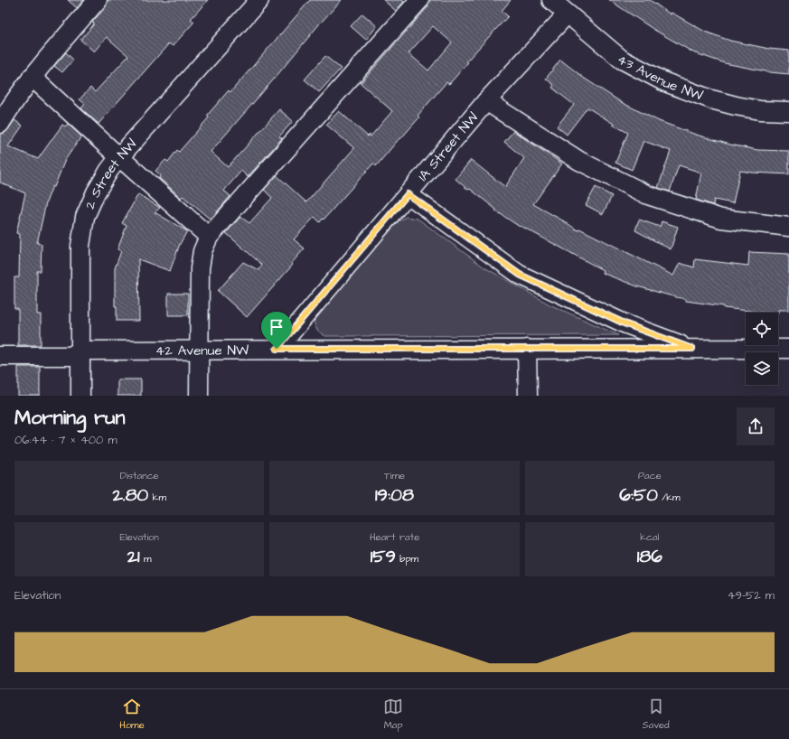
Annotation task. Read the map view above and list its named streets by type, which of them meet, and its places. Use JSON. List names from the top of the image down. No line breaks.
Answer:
{"streets":{"street":["43 Avenue NW","1A Street NW","2 Street NW","42 Avenue NW"]},"crossings":[["43 Avenue NW","1A Street NW"],["1A Street NW","42 Avenue NW"],["2 Street NW","42 Avenue NW"]],"page":{"heading":["Morning run","06:44 · 7 × 400 m"],"stats":[["Distance","2.80 km"],["Time","19:08"],["Pace","6:50 /km"],["Elevation","21 m"],["Heart rate","159 bpm"],["kcal","186"]],"chart":["Elevation","49–52 m"],"tabs":["Home","Map","Saved"]}}
